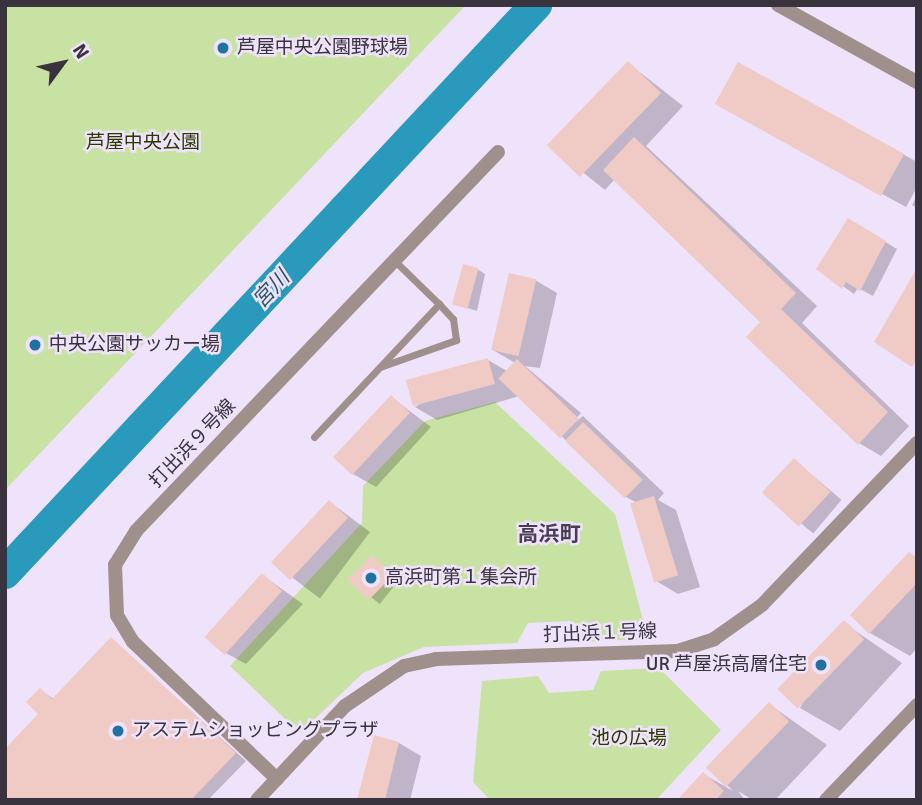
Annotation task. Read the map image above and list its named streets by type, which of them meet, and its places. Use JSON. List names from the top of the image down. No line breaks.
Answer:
{"streets":{"street":["打出浜９号線","打出浜１号線"]},"crossings":[["打出浜９号線","打出浜１号線"]],"districts":["高浜町"],"water":["宮川"],"parks":["芦屋中央公園","池の広場"],"places":["芦屋中央公園野球場","中央公園サッカー場","高浜町第１集会所","UR 芦屋浜高層住宅","アステムショッピングプラザ"],"north":"top right"}
